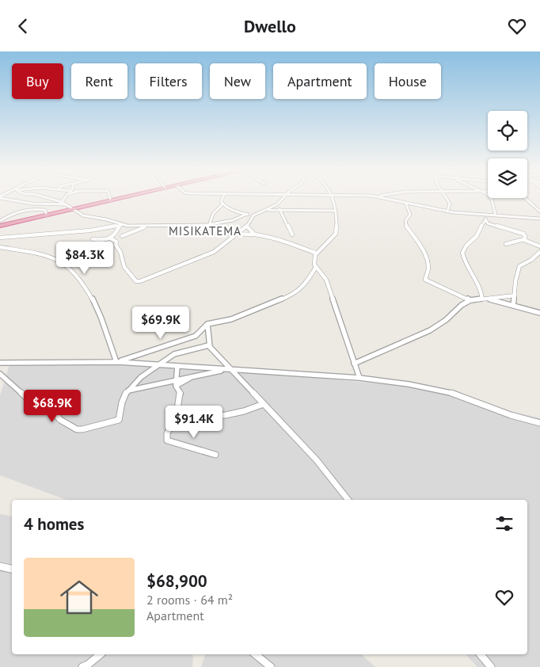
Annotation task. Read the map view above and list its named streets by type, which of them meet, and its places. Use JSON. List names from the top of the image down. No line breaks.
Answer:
{"districts":["MISIKATEMA"],"page":{"header":"Dwello","chip":["Buy","Rent","Filters","New","Apartment","House"],"price":["$84.3K","$69.9K","$68.9K","$91.4K"],"heading":"4 homes","list":[{"name":"$68,900","note":"2 rooms · 64 m² · Apartment"}]}}
